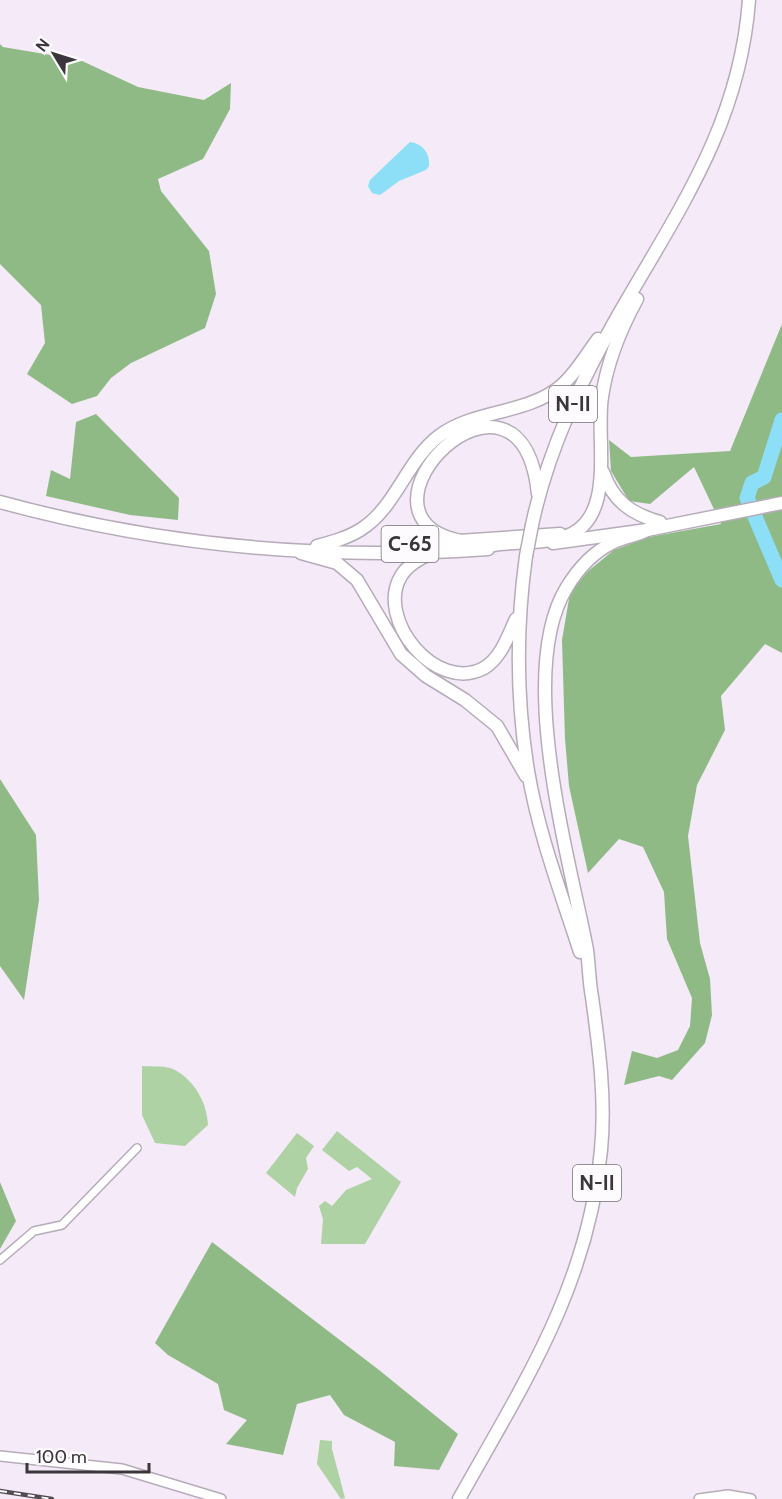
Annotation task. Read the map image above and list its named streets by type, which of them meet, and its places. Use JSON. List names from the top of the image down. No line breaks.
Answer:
{"streets":{"main road":["N-II","C-65"]},"scale_bar":"100 m","north":"top left"}
